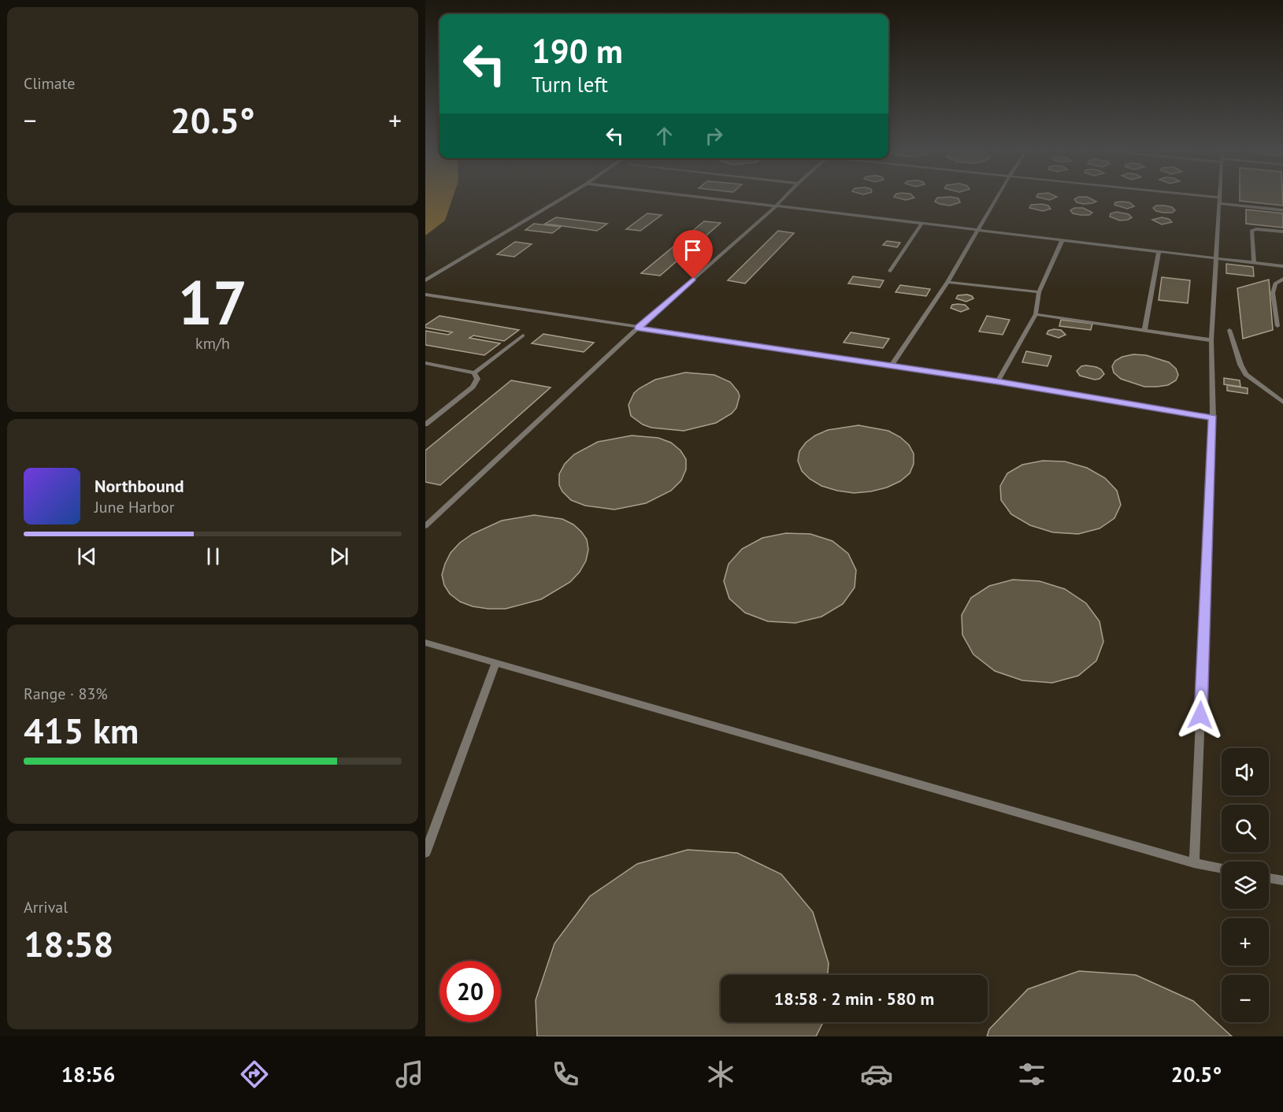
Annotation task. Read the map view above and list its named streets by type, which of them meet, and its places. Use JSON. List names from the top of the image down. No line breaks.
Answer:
{"page":{"tile":["Climate",["17","km/h"],["Range · 83%","415 km"],["Arrival","18:58"]],"turn":["190 m","Turn left"],"heat":["−","20.5°","+"],"song":["Northbound","June Harbor"],"map_buttons":["+","−"],"limit":"20","trip":"18:58 · 2 min · 580 m","tabs":["18:56","20.5°"]}}
